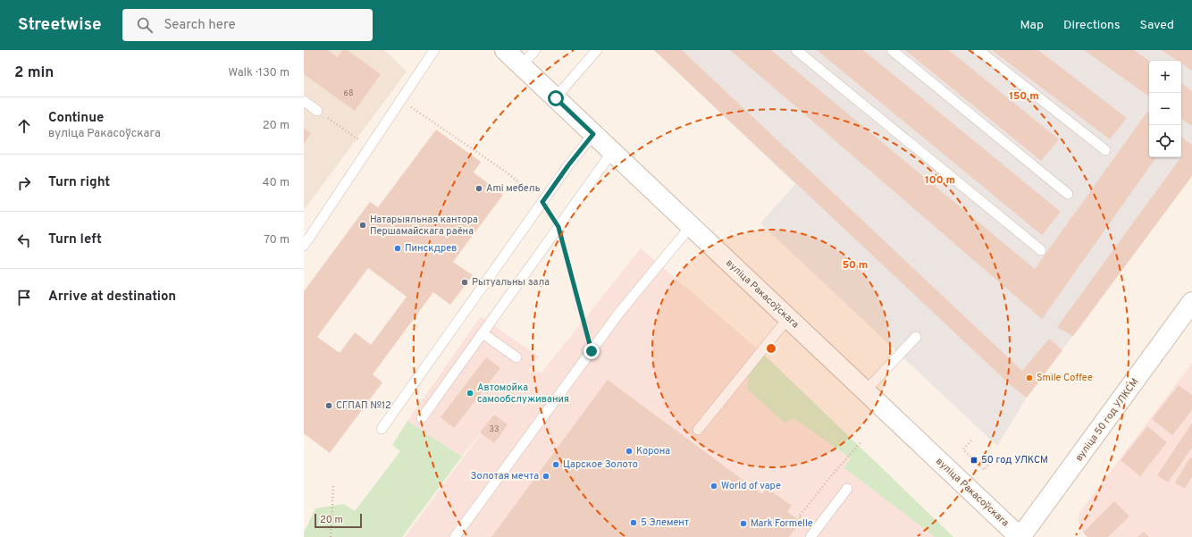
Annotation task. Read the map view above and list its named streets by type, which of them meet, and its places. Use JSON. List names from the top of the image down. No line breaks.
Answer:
{"streets":{"main road":["вуліца Ракасоўскага","вуліца 50 год УЛКСМ"]},"crossings":[["вуліца Ракасоўскага","вуліца 50 год УЛКСМ"]],"places":{"other":["Ami мебель","Натарыяльная кантора Першамайскага раёна","Пинскдрев","Рытуальны зала","Smile Coffee","Автомойка самообслуживания","СГПАП №12","Корона","Царское Золото","Золотая мечта","World of vape","5 Элемент","Mark Formelle"],"transit":["50 год УЛКСМ"]},"house_numbers":["68","33"],"scale_bar":"20 m","page":{"header":"Streetwise","search":"Search here","nav":["Map","Directions","Saved"],"heading":["2 min","Walk · 130 m"],"map_buttons":["+","−"],"list":[["Continue","вуліца Ракасоўскага","20 m"],["Turn right","40 m"],["Turn left","70 m"],"Arrive at destination"],"scale":"20 m"},"rings":["150 m","100 m","50 m"]}
